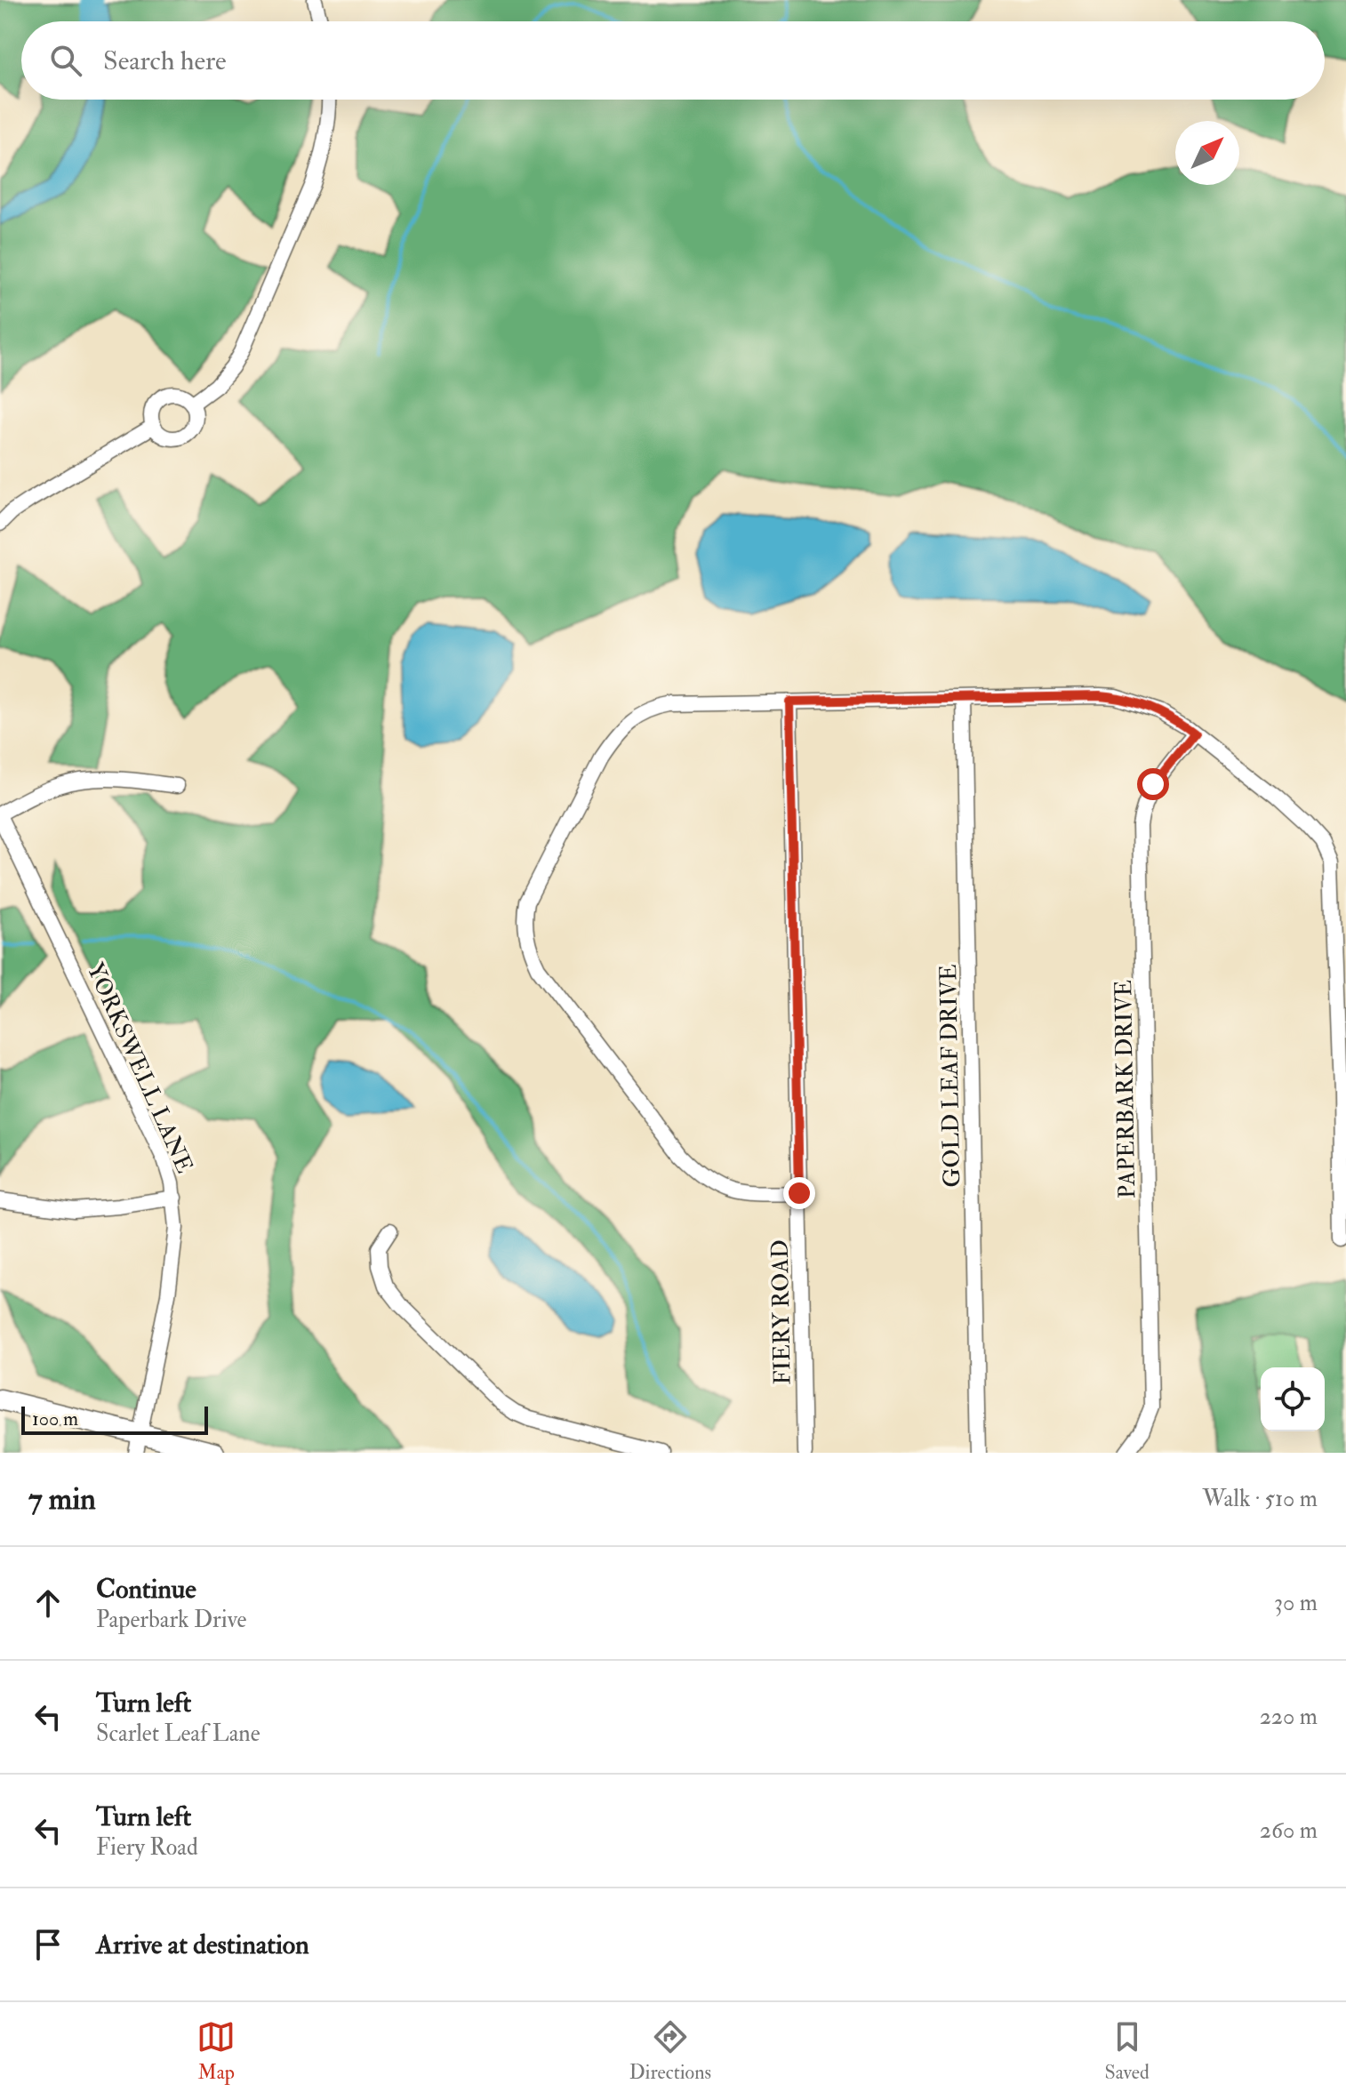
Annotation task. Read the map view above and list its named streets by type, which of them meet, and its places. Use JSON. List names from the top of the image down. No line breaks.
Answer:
{"streets":{"street":["YORKSWELL LANE","GOLD LEAF DRIVE","PAPERBARK DRIVE","FIERY ROAD"]},"scale_bar":"100 m","north":"top right","page":{"search":"Search here","scale":"100 m","heading":["7 min","Walk · 510 m"],"list":[["Continue","Paperbark Drive","30 m"],["Turn left","Scarlet Leaf Lane","220 m"],["Turn left","Fiery Road","260 m"],"Arrive at destination"],"nav":["Map","Directions","Saved"]}}
